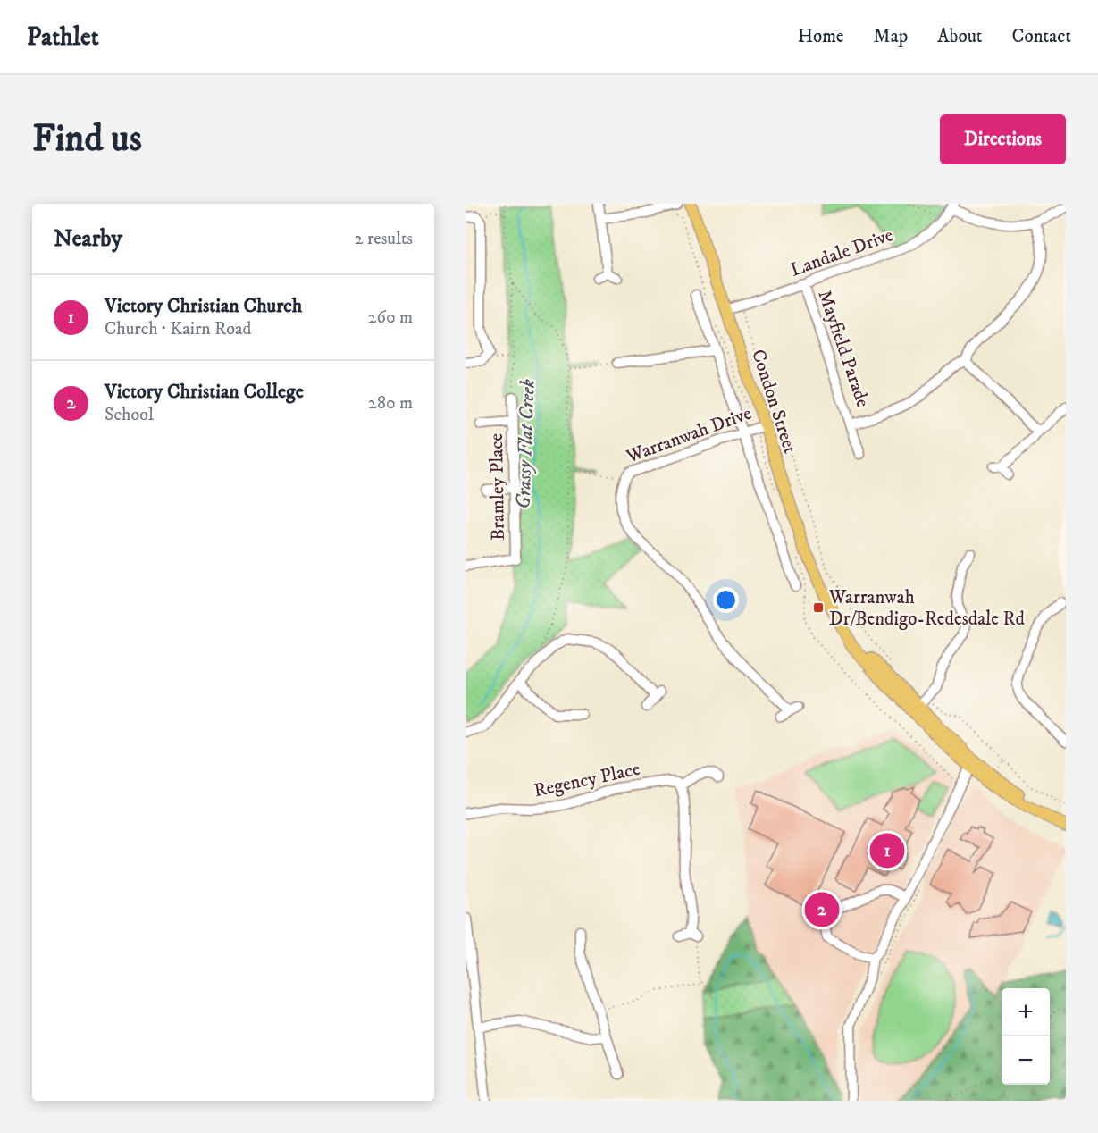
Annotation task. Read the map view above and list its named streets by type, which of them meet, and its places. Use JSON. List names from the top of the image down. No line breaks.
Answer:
{"streets":{"main road":["Condon Street"],"street":["Landale Drive","Mayfield Parade","Warranwah Drive","Bramley Place","Regency Place"]},"crossings":[["Landale Drive","Mayfield Parade"],["Landale Drive","Condon Street"],["Condon Street","Warranwah Drive"]],"water":["Grassy Flat Creek"],"places":{"transit":["Warranwah Dr/Bendigo-Redesdale Rd"]},"page":{"header":"Pathlet","nav":["Home","Map","About","Contact"],"buttons":"Directions","title":"Find us","heading":["Nearby","2 results"],"list":[{"mark":"1","name":"Victory Christian Church","note":"Church · Kairn Road","value":"260 m"},{"mark":"2","name":"Victory Christian College","note":"School","value":"280 m"}],"pins":["1","2"],"map_buttons":["+","−"]}}
